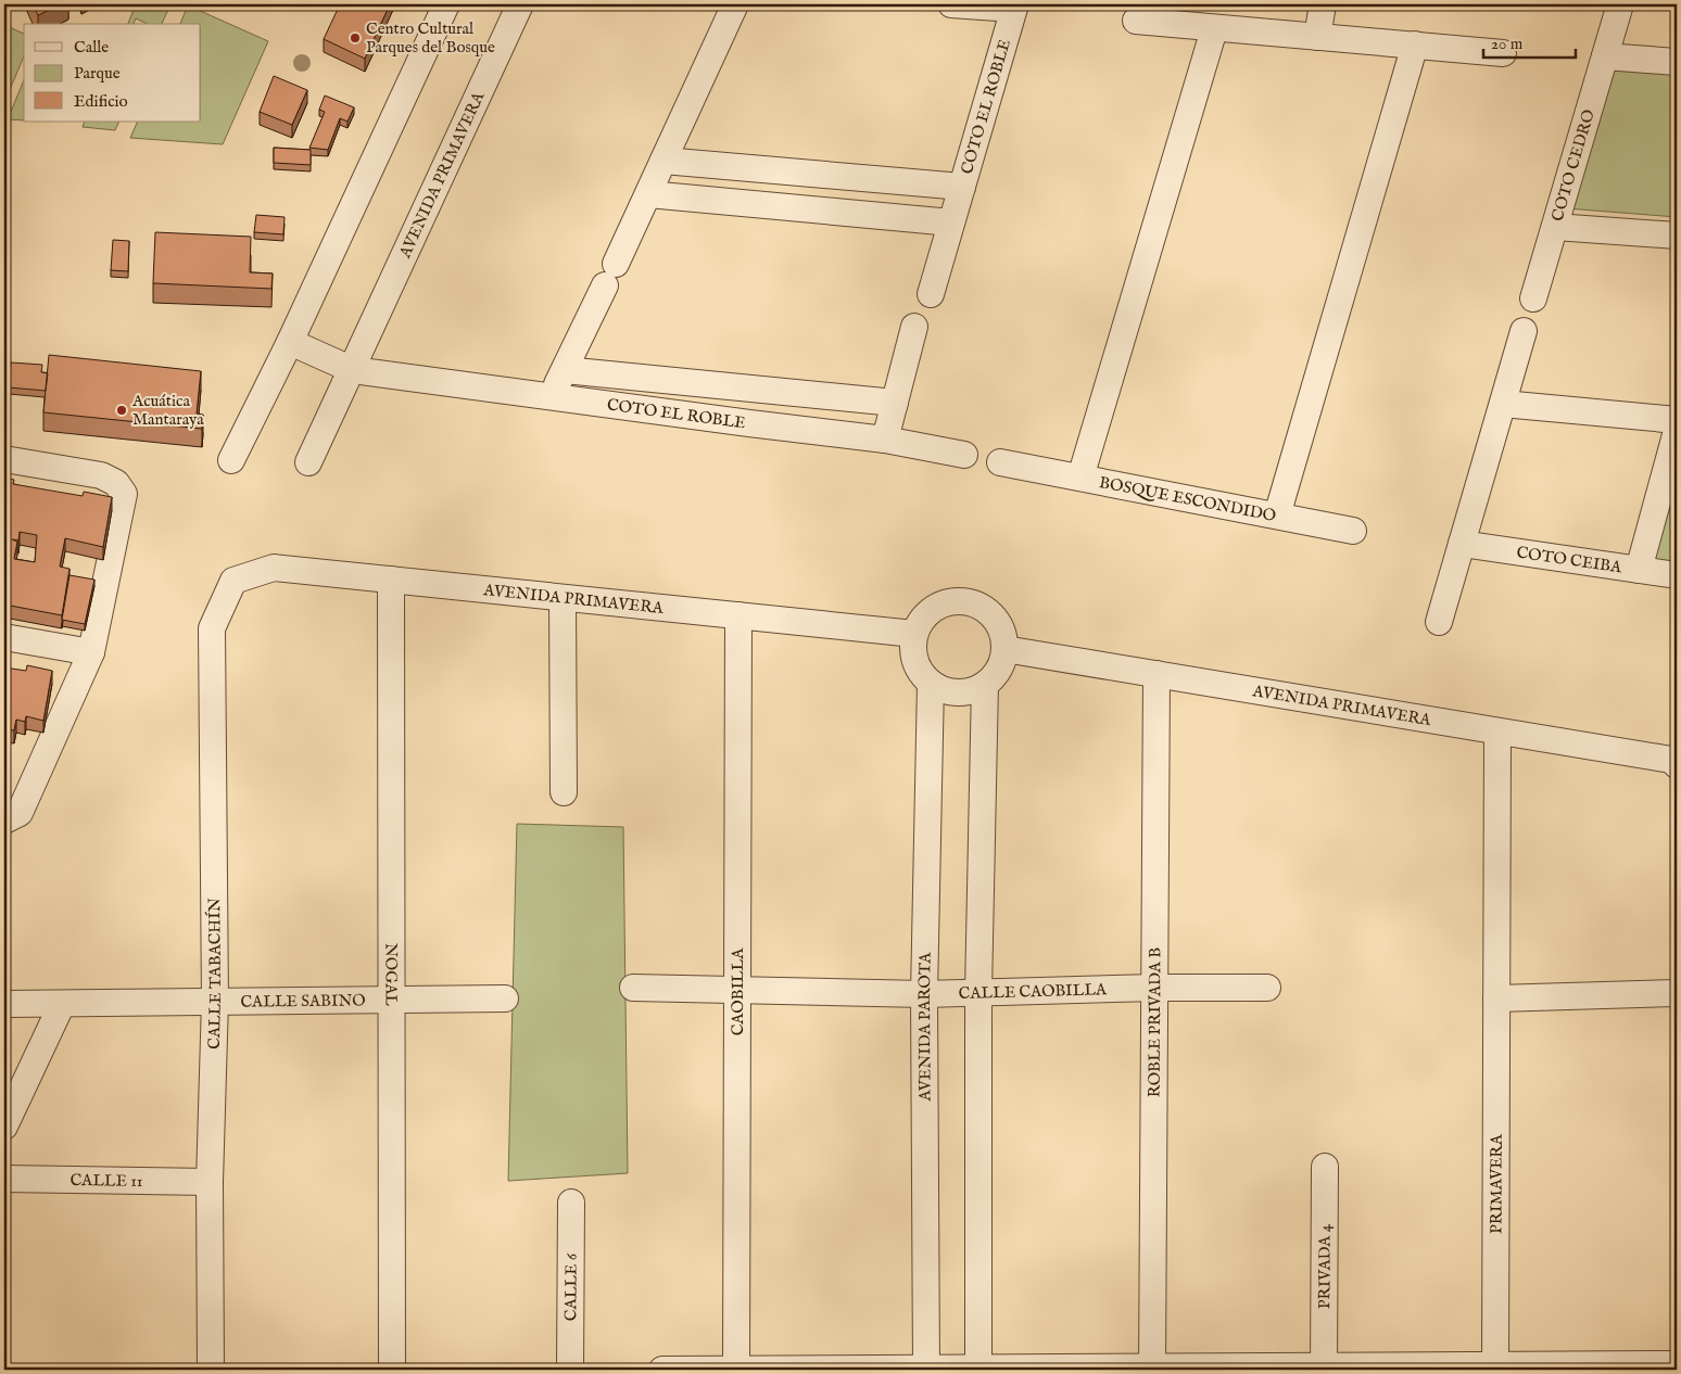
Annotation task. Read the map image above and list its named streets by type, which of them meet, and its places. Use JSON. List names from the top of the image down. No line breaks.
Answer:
{"streets":{"street":["COTO EL ROBLE","COTO CEDRO","AVENIDA PRIMAVERA","BOSQUE ESCONDIDO","COTO CEIBA","CALLE TABACHÍN","NOGAL","CALLE CAOBILLA","CAOBILLA","CALLE SABINO","ROBLE PRIVADA B","AVENIDA PAROTA","CALLE 11","PRIMAVERA","PRIVADA 4","CALLE 6"]},"crossings":[["COTO EL ROBLE","AVENIDA PRIMAVERA"],["AVENIDA PRIMAVERA","CALLE TABACHÍN"],["AVENIDA PRIMAVERA","NOGAL"],["AVENIDA PRIMAVERA","CAOBILLA"],["AVENIDA PRIMAVERA","ROBLE PRIVADA B"],["AVENIDA PRIMAVERA","AVENIDA PAROTA"],["AVENIDA PRIMAVERA","PRIMAVERA"],["CALLE TABACHÍN","CALLE SABINO"],["CALLE TABACHÍN","CALLE 11"],["NOGAL","CALLE SABINO"],["CALLE CAOBILLA","CAOBILLA"],["CALLE CAOBILLA","ROBLE PRIVADA B"],["CALLE CAOBILLA","AVENIDA PAROTA"]],"places":["Centro Cultural Parques del Bosque","Acuática Mantaraya"],"legend":["Calle","Parque","Edificio"],"scale_bar":"20 m"}
